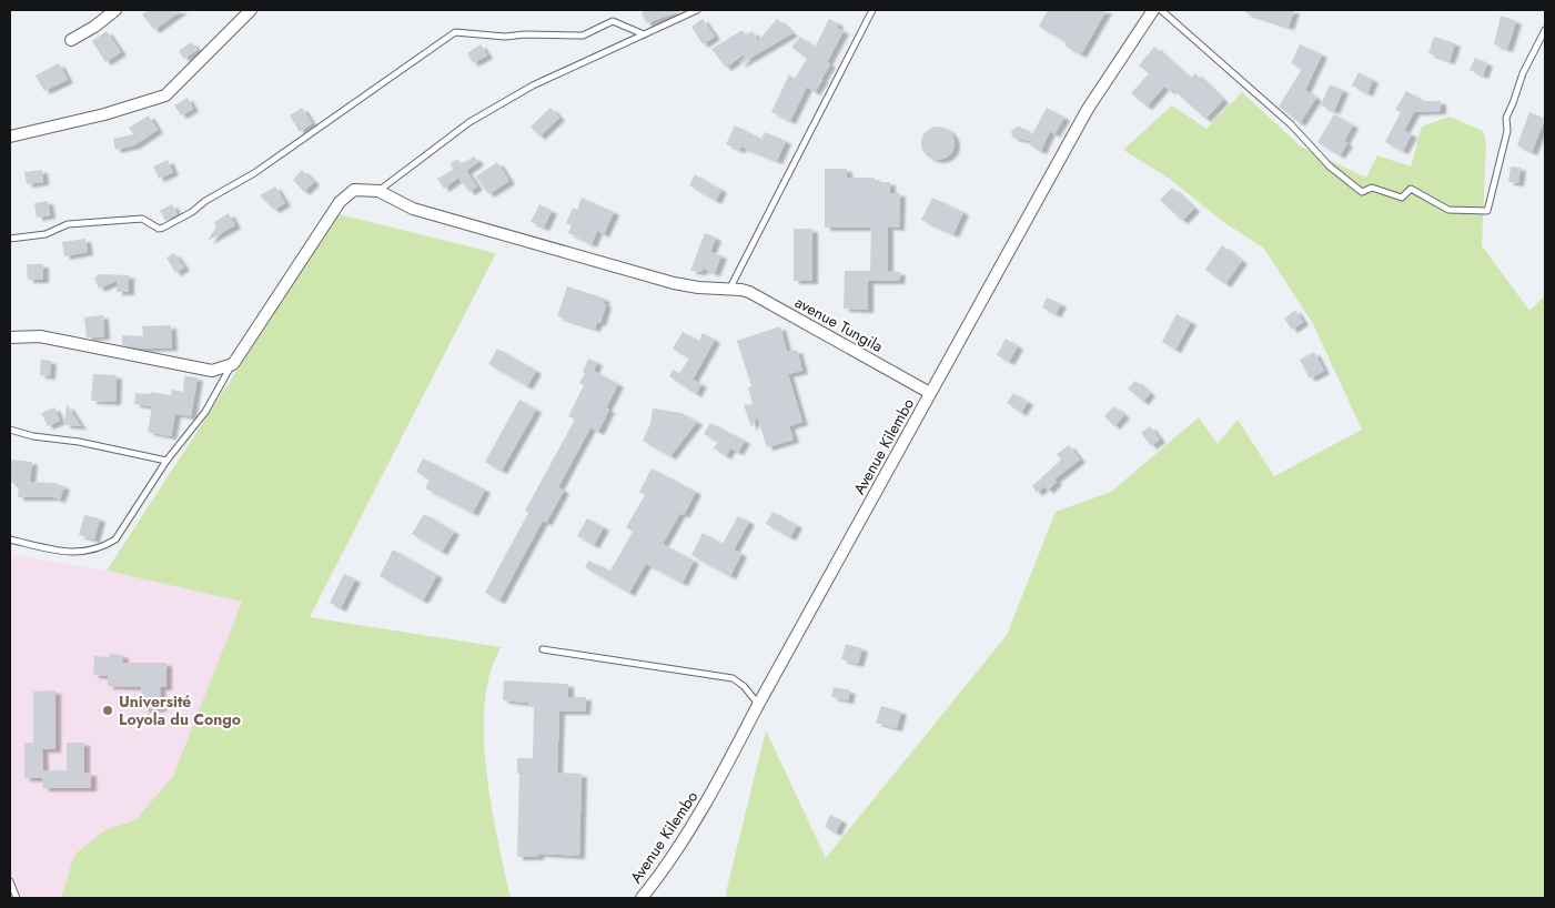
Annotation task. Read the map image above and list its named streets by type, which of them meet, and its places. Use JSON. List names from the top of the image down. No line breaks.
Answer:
{"streets":{"street":["avenue Tungila","Avenue Kilembo"]},"crossings":[["avenue Tungila","Avenue Kilembo"]],"places":["Université Loyola du Congo"]}
